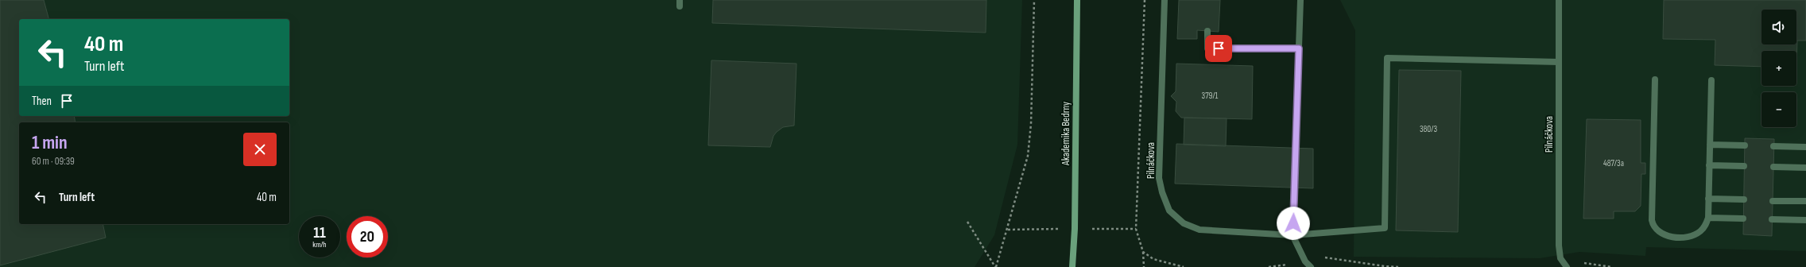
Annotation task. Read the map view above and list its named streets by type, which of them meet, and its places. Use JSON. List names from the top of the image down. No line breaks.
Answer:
{"streets":{"street":["Akademika Bedrny","Pilnáčkova"]},"house_numbers":["379/1","380/3","487/3a"],"page":{"map_buttons":["+","−"],"turn":["40 m","Turn left"],"then":"Then","heading":["1 min","60 m · 09:39"],"list":[{"name":"Turn left","value":"40 m"}],"speed":"11 km/h","limit":"20"}}
